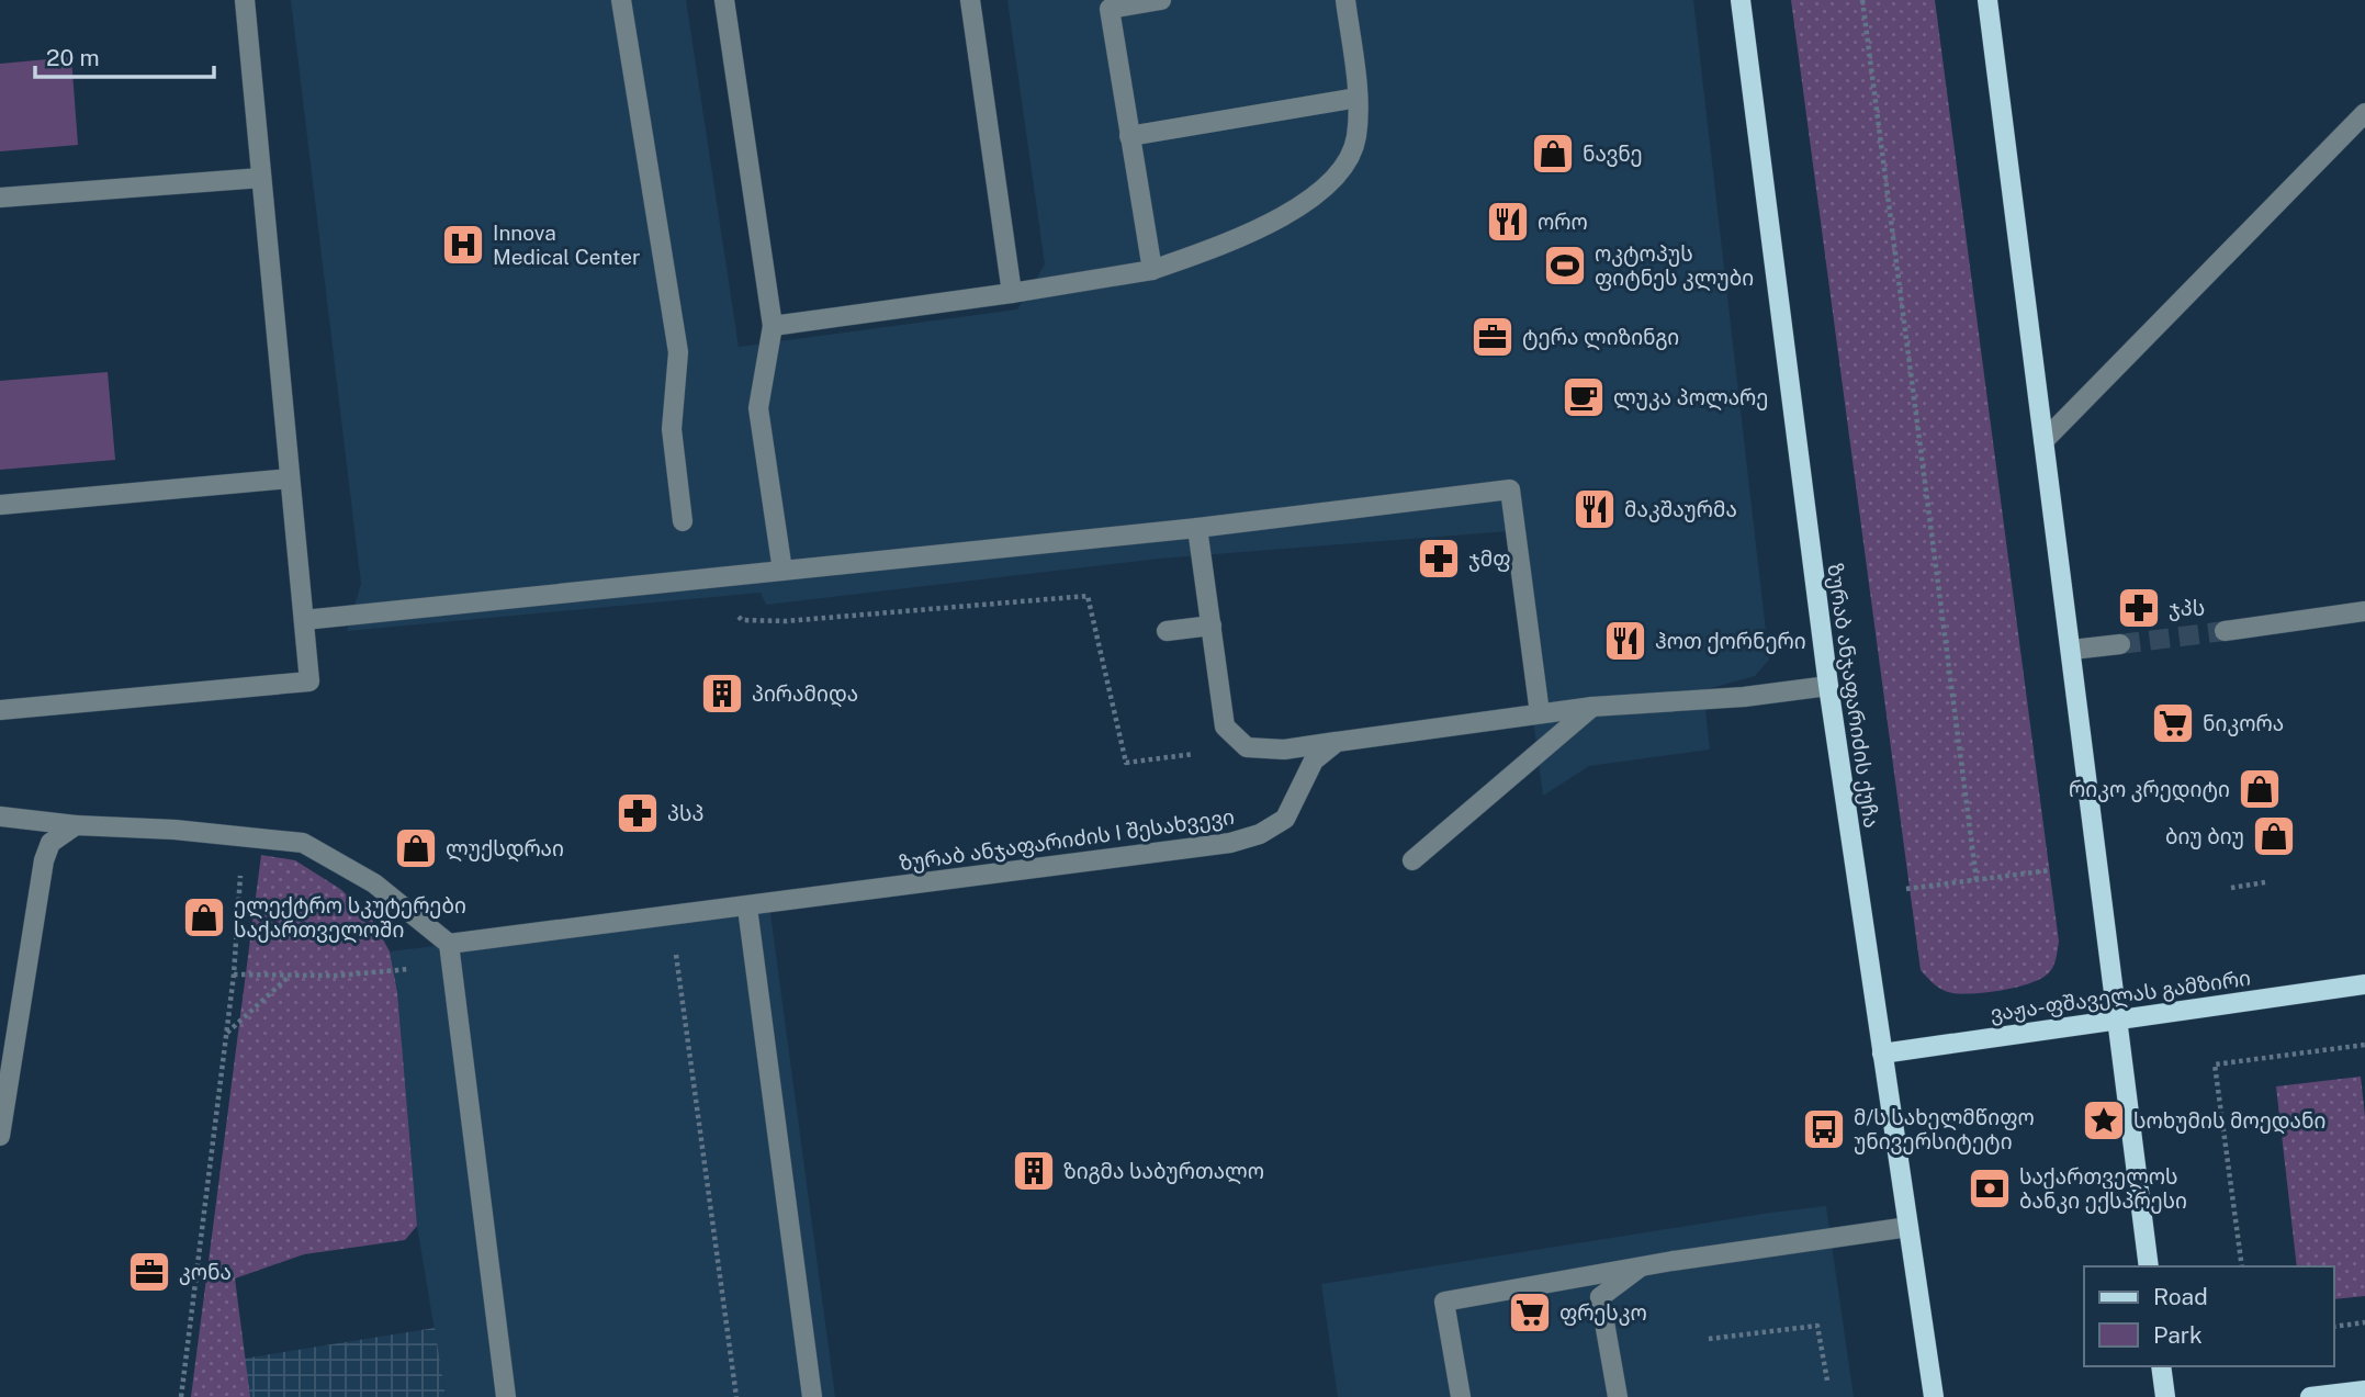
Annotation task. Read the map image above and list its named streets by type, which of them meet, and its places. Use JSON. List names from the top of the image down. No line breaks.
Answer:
{"streets":{"main road":["ზურაბ ანჯაფარიძის ქუჩა","ვაჟა-ფშაველას გამზირი"],"street":["ზურაბ ანჯაფარიძის I შესახვევი"]},"crossings":[["ზურაბ ანჯაფარიძის ქუჩა","ვაჟა-ფშაველას გამზირი"]],"places":{"shop":["ნავნე","რიკო კრედიტი","ბიუ ბიუ","ლუქსდრაი","ელექტრო სკუტერები საქართველოში"],"restaurant":["ორო","მაკშაურმა","ჰოთ ქორნერი"],"hospital":["Innova Medical Center"],"sports":["ოკტოპუს ფიტნეს კლუბი"],"office":["ტერა ლიზინგი","კონა"],"cafe":["ლუკა პოლარე"],"pharmacy":["ჯმფ","ჯპს","პსპ"],"building":["პირამიდა","ზიგმა საბურთალო"],"supermarket":["ნიკორა","ფრესკო"],"place":["სოხუმის მოედანი"],"bus stop":["მ/ს სახელმწიფო უნივერსიტეტი"],"bank":["საქართველოს ბანკი ექსპრესი"]},"legend":["Road","Park"],"scale_bar":"20 m"}
